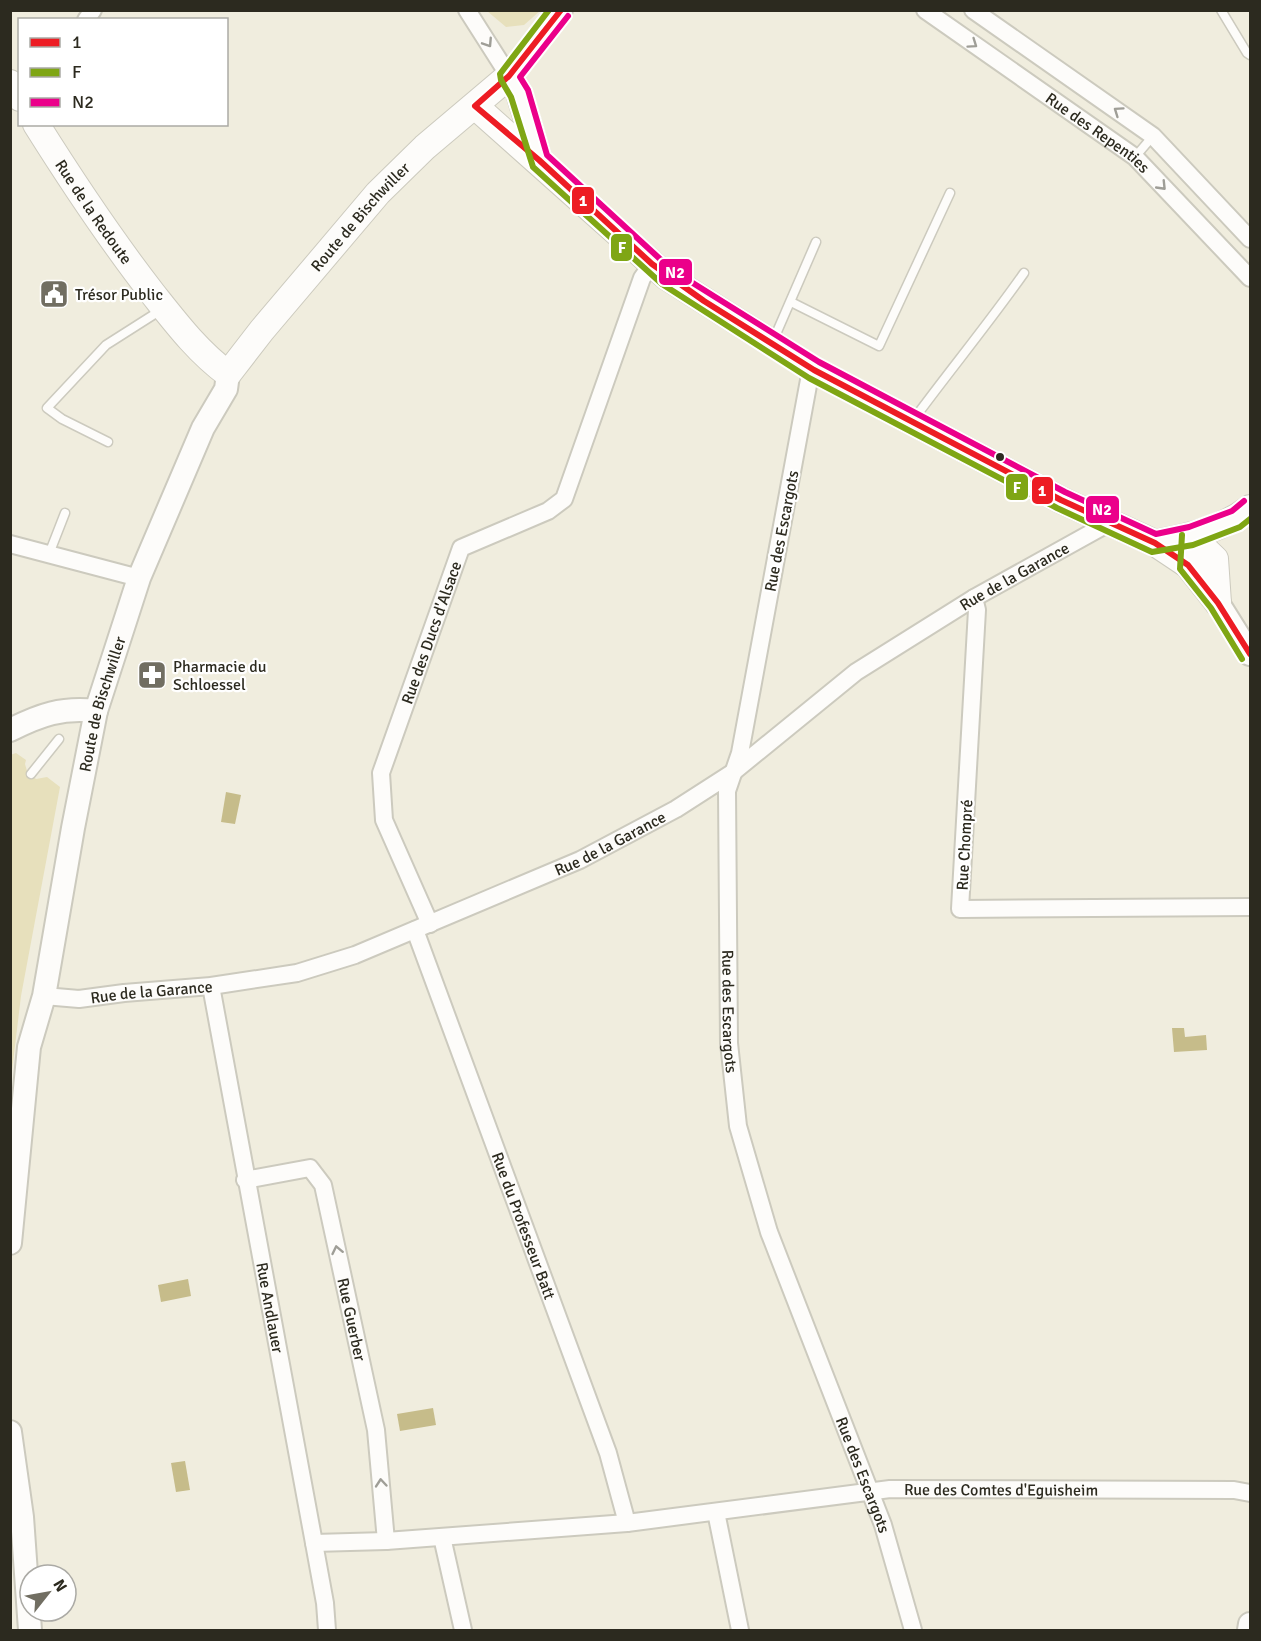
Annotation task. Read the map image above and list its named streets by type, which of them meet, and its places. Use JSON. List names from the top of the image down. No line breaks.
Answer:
{"streets":{"main road":["Rue de la Redoute","Route de Bischwiller"],"street":["Rue des Repenties","Rue des Escargots","Rue de la Garance","Rue des Ducs d'Alsace","Rue Chompré","Rue du Professeur Batt","Rue Andlauer","Rue Guerber","Rue des Comtes d'Eguisheim"]},"crossings":[["Rue de la Redoute","Route de Bischwiller"],["Route de Bischwiller","Rue de la Garance"],["Rue des Escargots","Rue de la Garance"],["Rue des Escargots","Rue des Comtes d'Eguisheim"],["Rue de la Garance","Rue des Ducs d'Alsace"],["Rue de la Garance","Rue Chompré"],["Rue de la Garance","Rue du Professeur Batt"],["Rue de la Garance","Rue Andlauer"],["Rue des Ducs d'Alsace","Rue du Professeur Batt"],["Rue du Professeur Batt","Rue des Comtes d'Eguisheim"],["Rue Andlauer","Rue Guerber"],["Rue Andlauer","Rue des Comtes d'Eguisheim"],["Rue Guerber","Rue des Comtes d'Eguisheim"]],"one_way":["Rue Guerber"],"places":{"public building":["Trésor Public"],"pharmacy":["Pharmacie du Schloessel"]},"lines":["transit line 1","transit line F","transit line N2"],"legend":["1","F","N2"],"north":"top right"}
